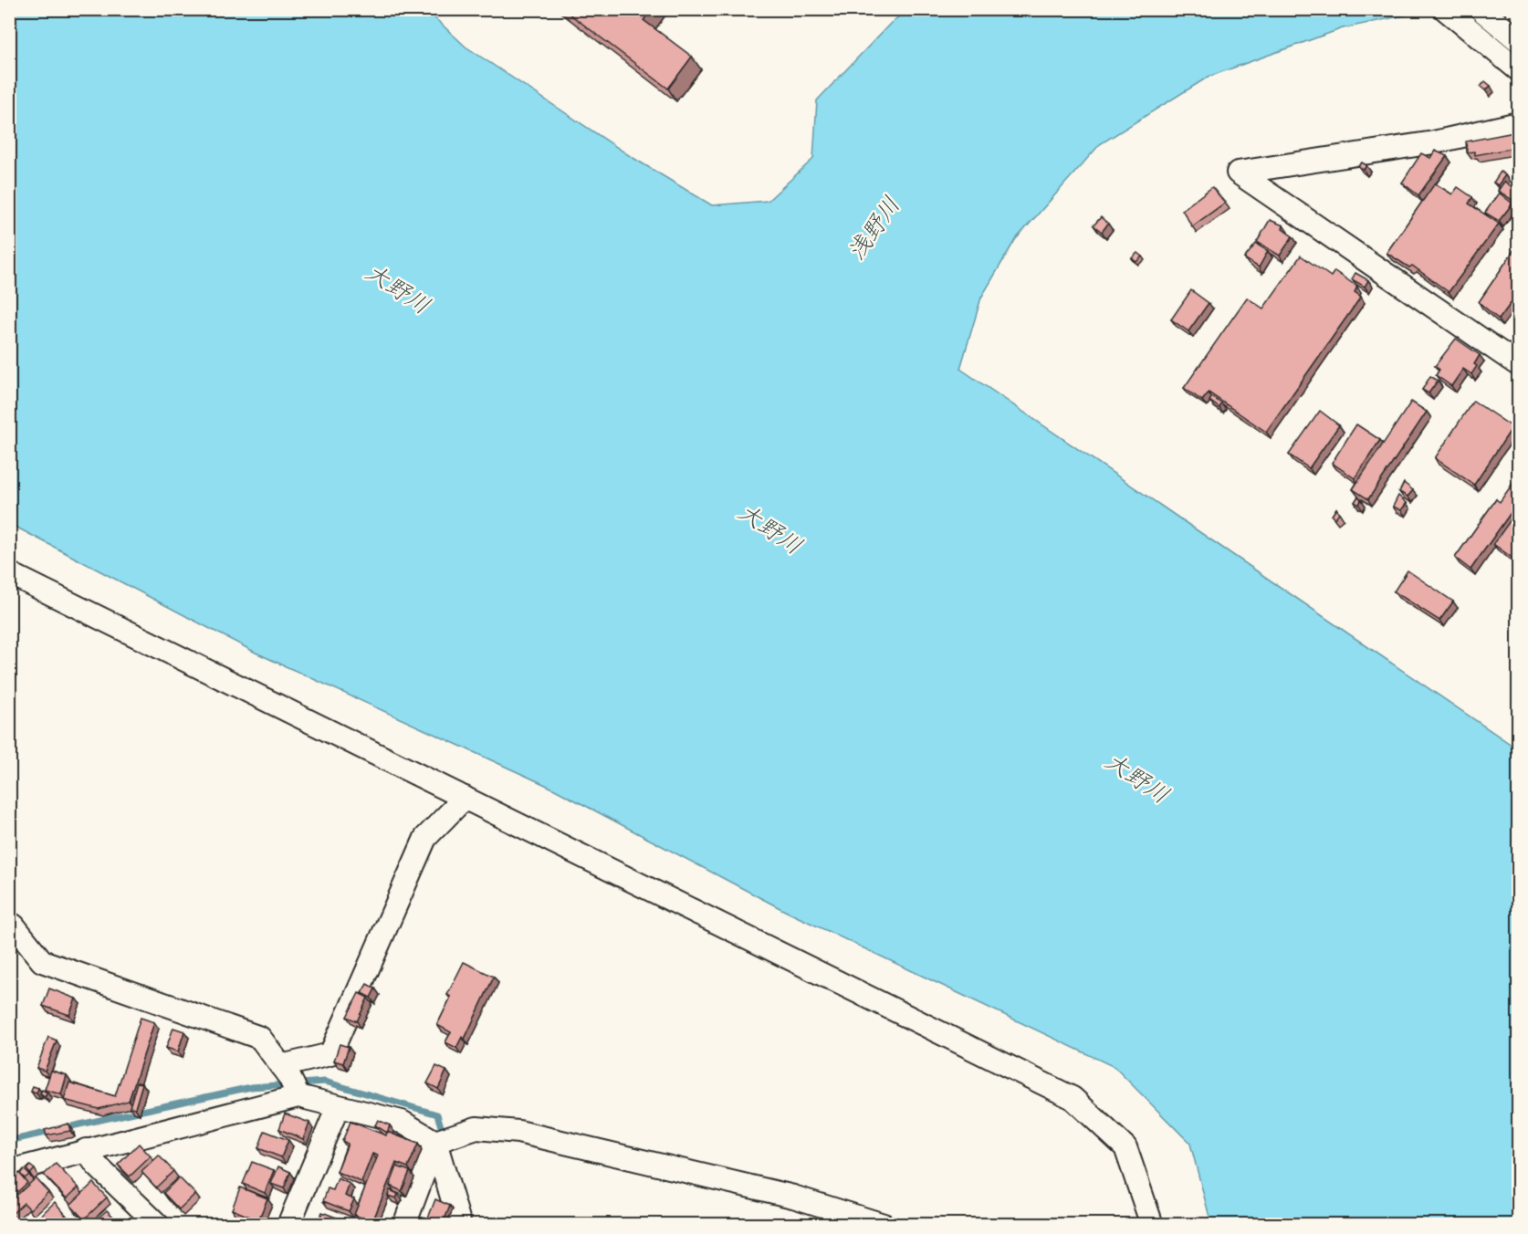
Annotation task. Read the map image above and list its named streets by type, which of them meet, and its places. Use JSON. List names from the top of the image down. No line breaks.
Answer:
{"water":["浅野川","大野川"]}
